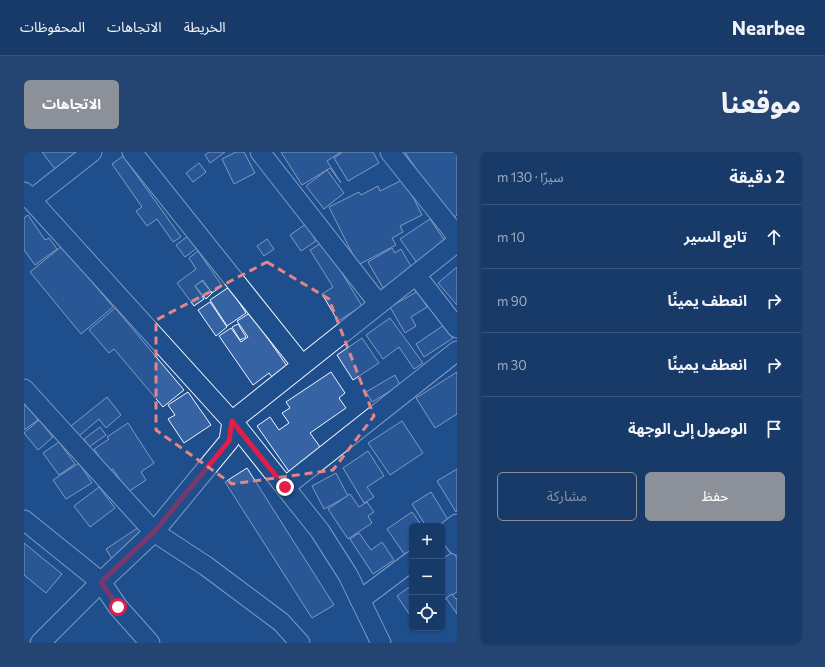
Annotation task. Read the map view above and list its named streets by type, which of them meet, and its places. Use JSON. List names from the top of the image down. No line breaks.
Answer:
{"page":{"header":"Nearbee","nav":["الخريطة","الاتجاهات","المحفوظات"],"title":"موقعنا","buttons":["الاتجاهات",["حفظ","مشاركة"]],"heading":["2 دقيقة","سيرًا · 130 m"],"list":[["تابع السير","10 m"],["انعطف يمينًا","90 m"],["انعطف يمينًا","30 m"],"الوصول إلى الوجهة"],"map_buttons":["+","−"]}}
